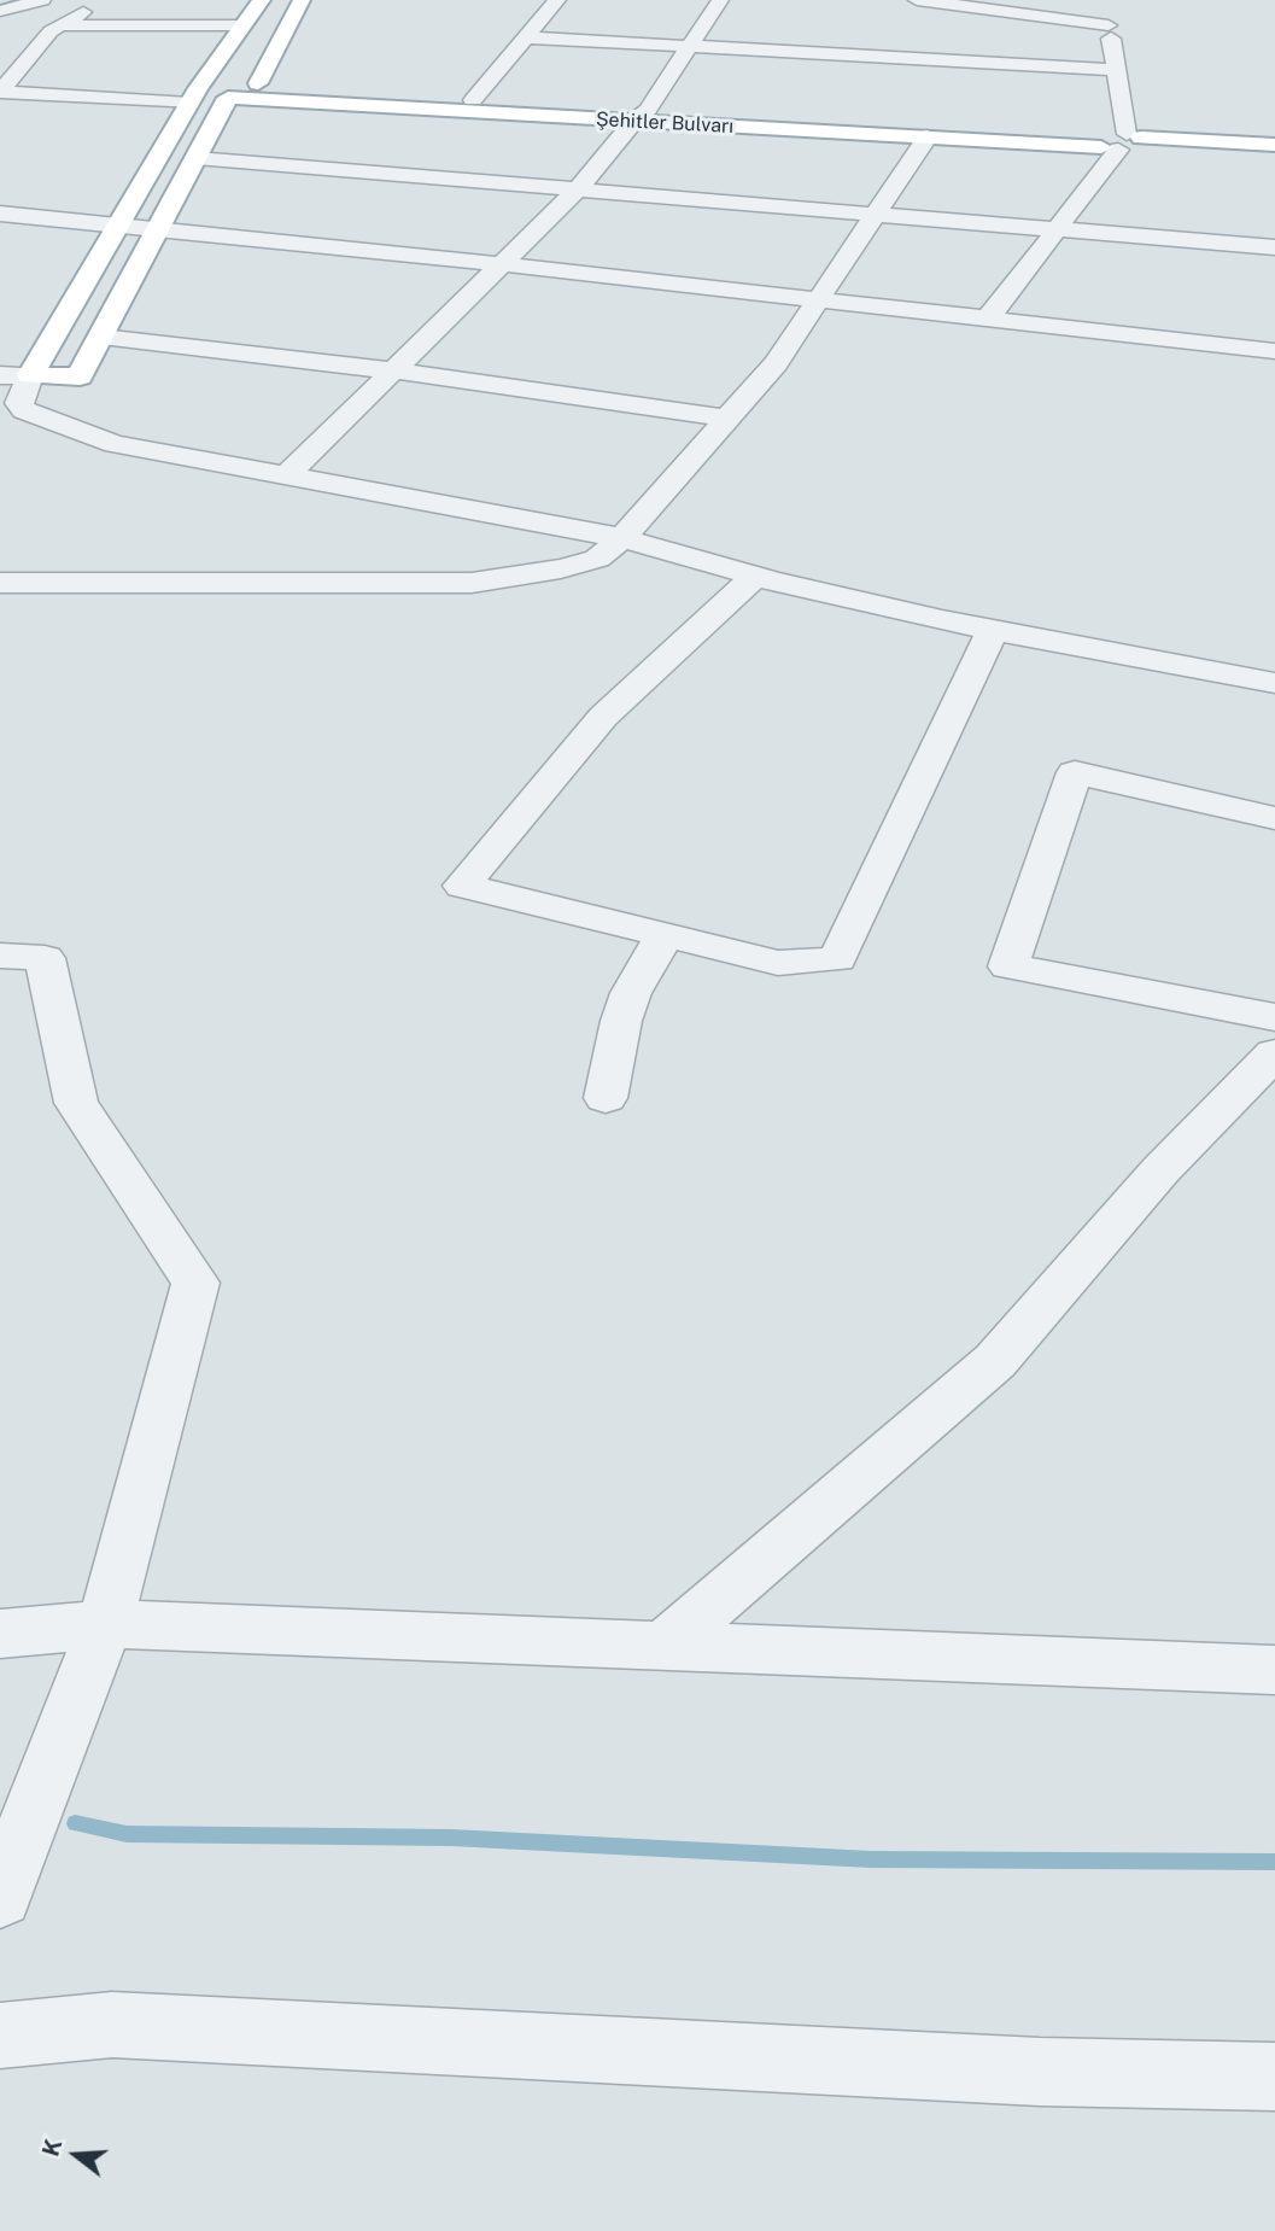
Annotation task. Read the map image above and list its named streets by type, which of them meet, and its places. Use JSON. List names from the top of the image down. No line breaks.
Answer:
{"streets":{"main road":["Şehitler Bulvarı"]},"north":"left"}
